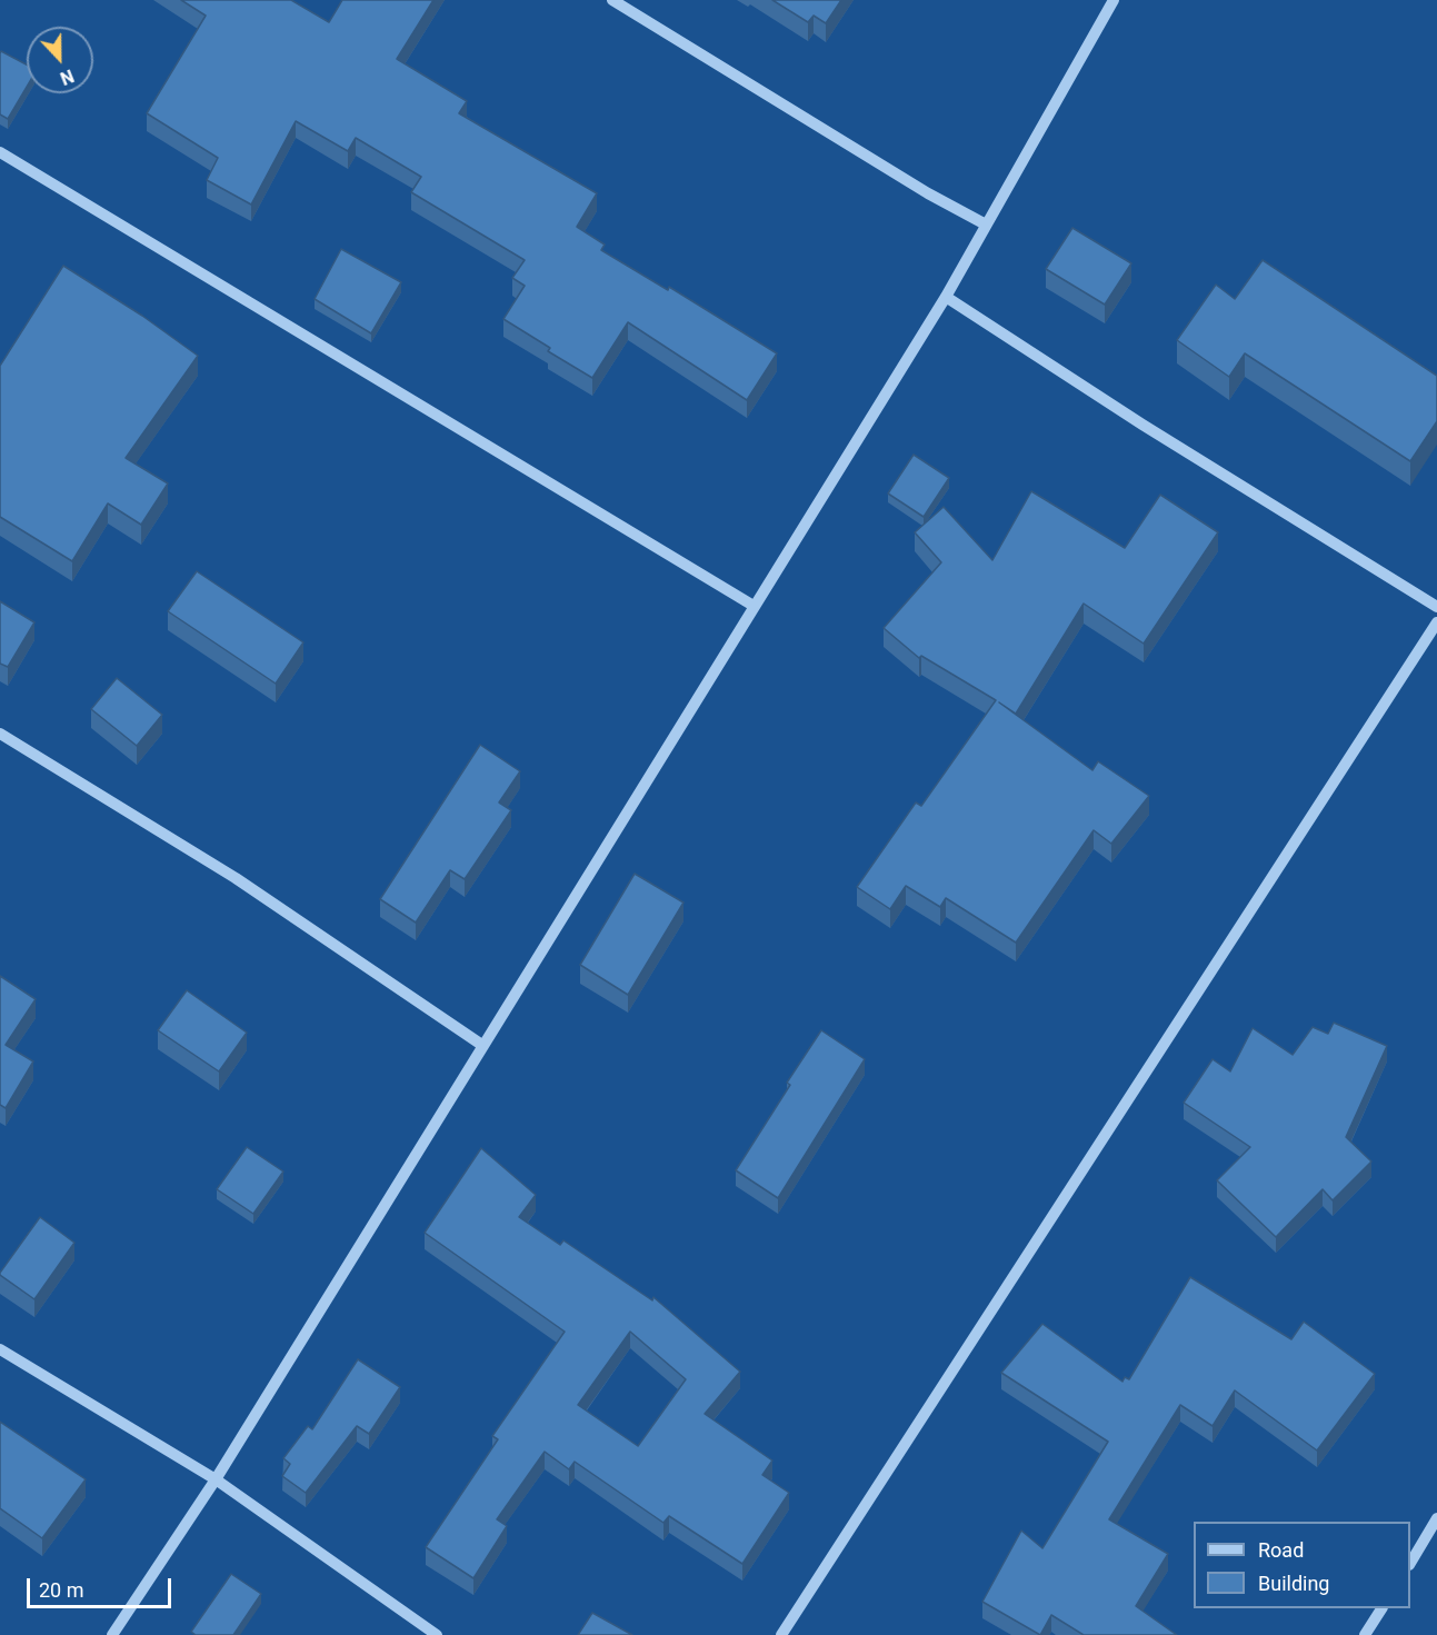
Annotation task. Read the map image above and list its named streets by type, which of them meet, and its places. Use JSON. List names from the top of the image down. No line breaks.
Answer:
{"legend":["Road","Building"],"scale_bar":"20 m","north":"bottom"}
